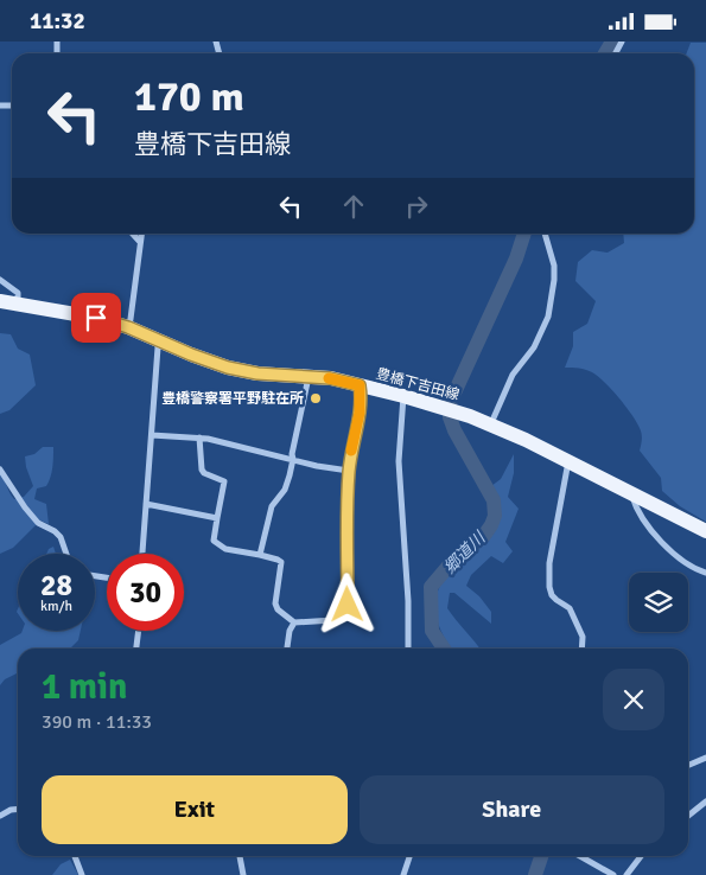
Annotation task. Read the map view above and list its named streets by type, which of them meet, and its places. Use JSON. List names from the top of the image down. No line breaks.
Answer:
{"streets":{"main road":["豊橋下吉田線"]},"water":["郷道川"],"places":["豊橋警察署平野駐在所"],"page":{"status":"11:32","turn":["170 m","豊橋下吉田線"],"speed":"28 km/h","limit":"30","heading":["1 min","390 m · 11:33"],"buttons":["Exit","Share"]}}
